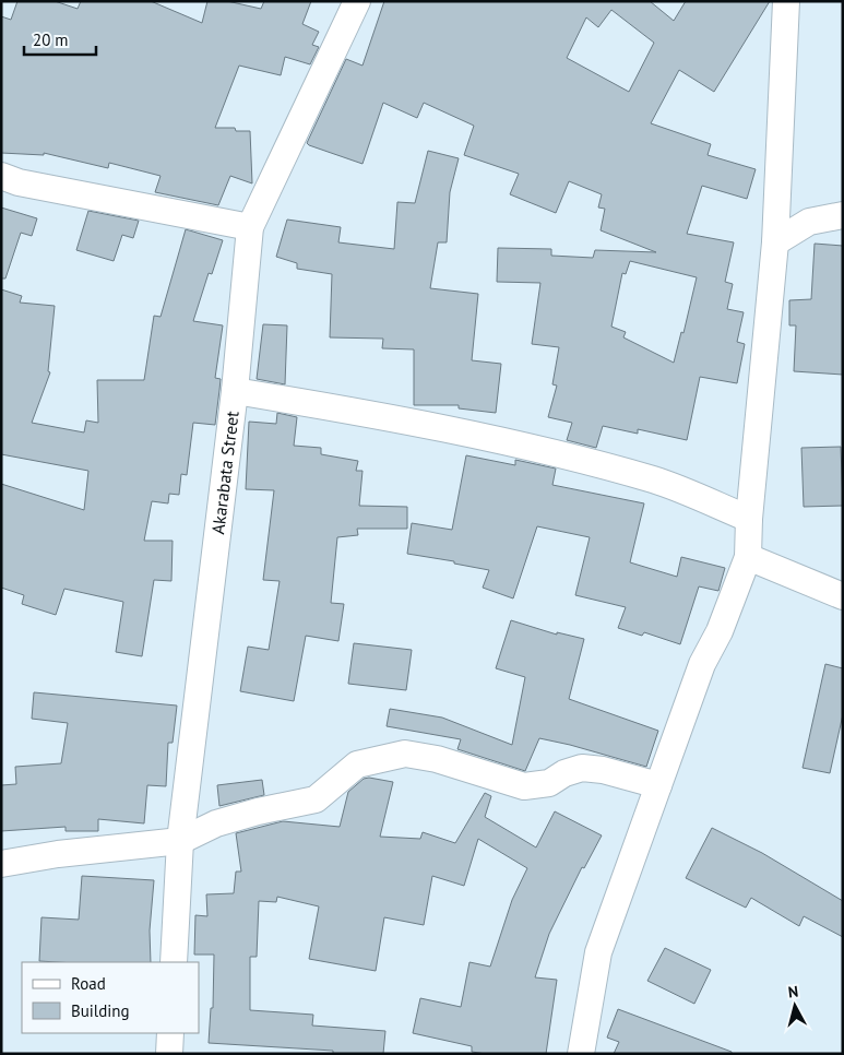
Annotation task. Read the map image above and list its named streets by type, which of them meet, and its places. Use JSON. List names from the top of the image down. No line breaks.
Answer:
{"streets":{"street":["Akarabata Street"]},"legend":["Road","Building"],"scale_bar":"20 m","north":"top"}
